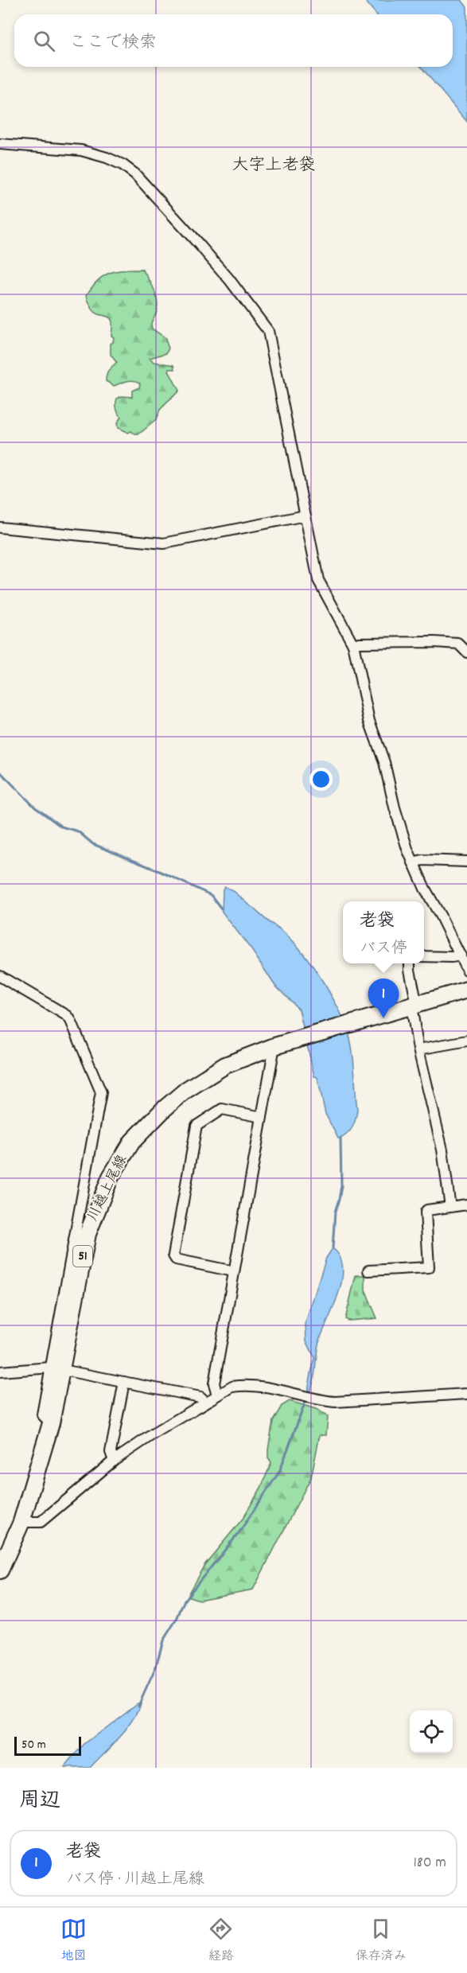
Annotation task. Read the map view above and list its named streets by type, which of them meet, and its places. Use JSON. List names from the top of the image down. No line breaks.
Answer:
{"streets":{"main road":["川越上尾線","51"]},"districts":["大字上老袋"],"scale_bar":"50 m","page":{"search":"ここで検索","popup":["老袋","バス停"],"pins":"1","scale":"50 m","heading":"周辺","list":[{"mark":"1","name":"老袋","note":"バス停 · 川越上尾線","value":"180 m"}],"nav":["地図","経路","保存済み"]}}
